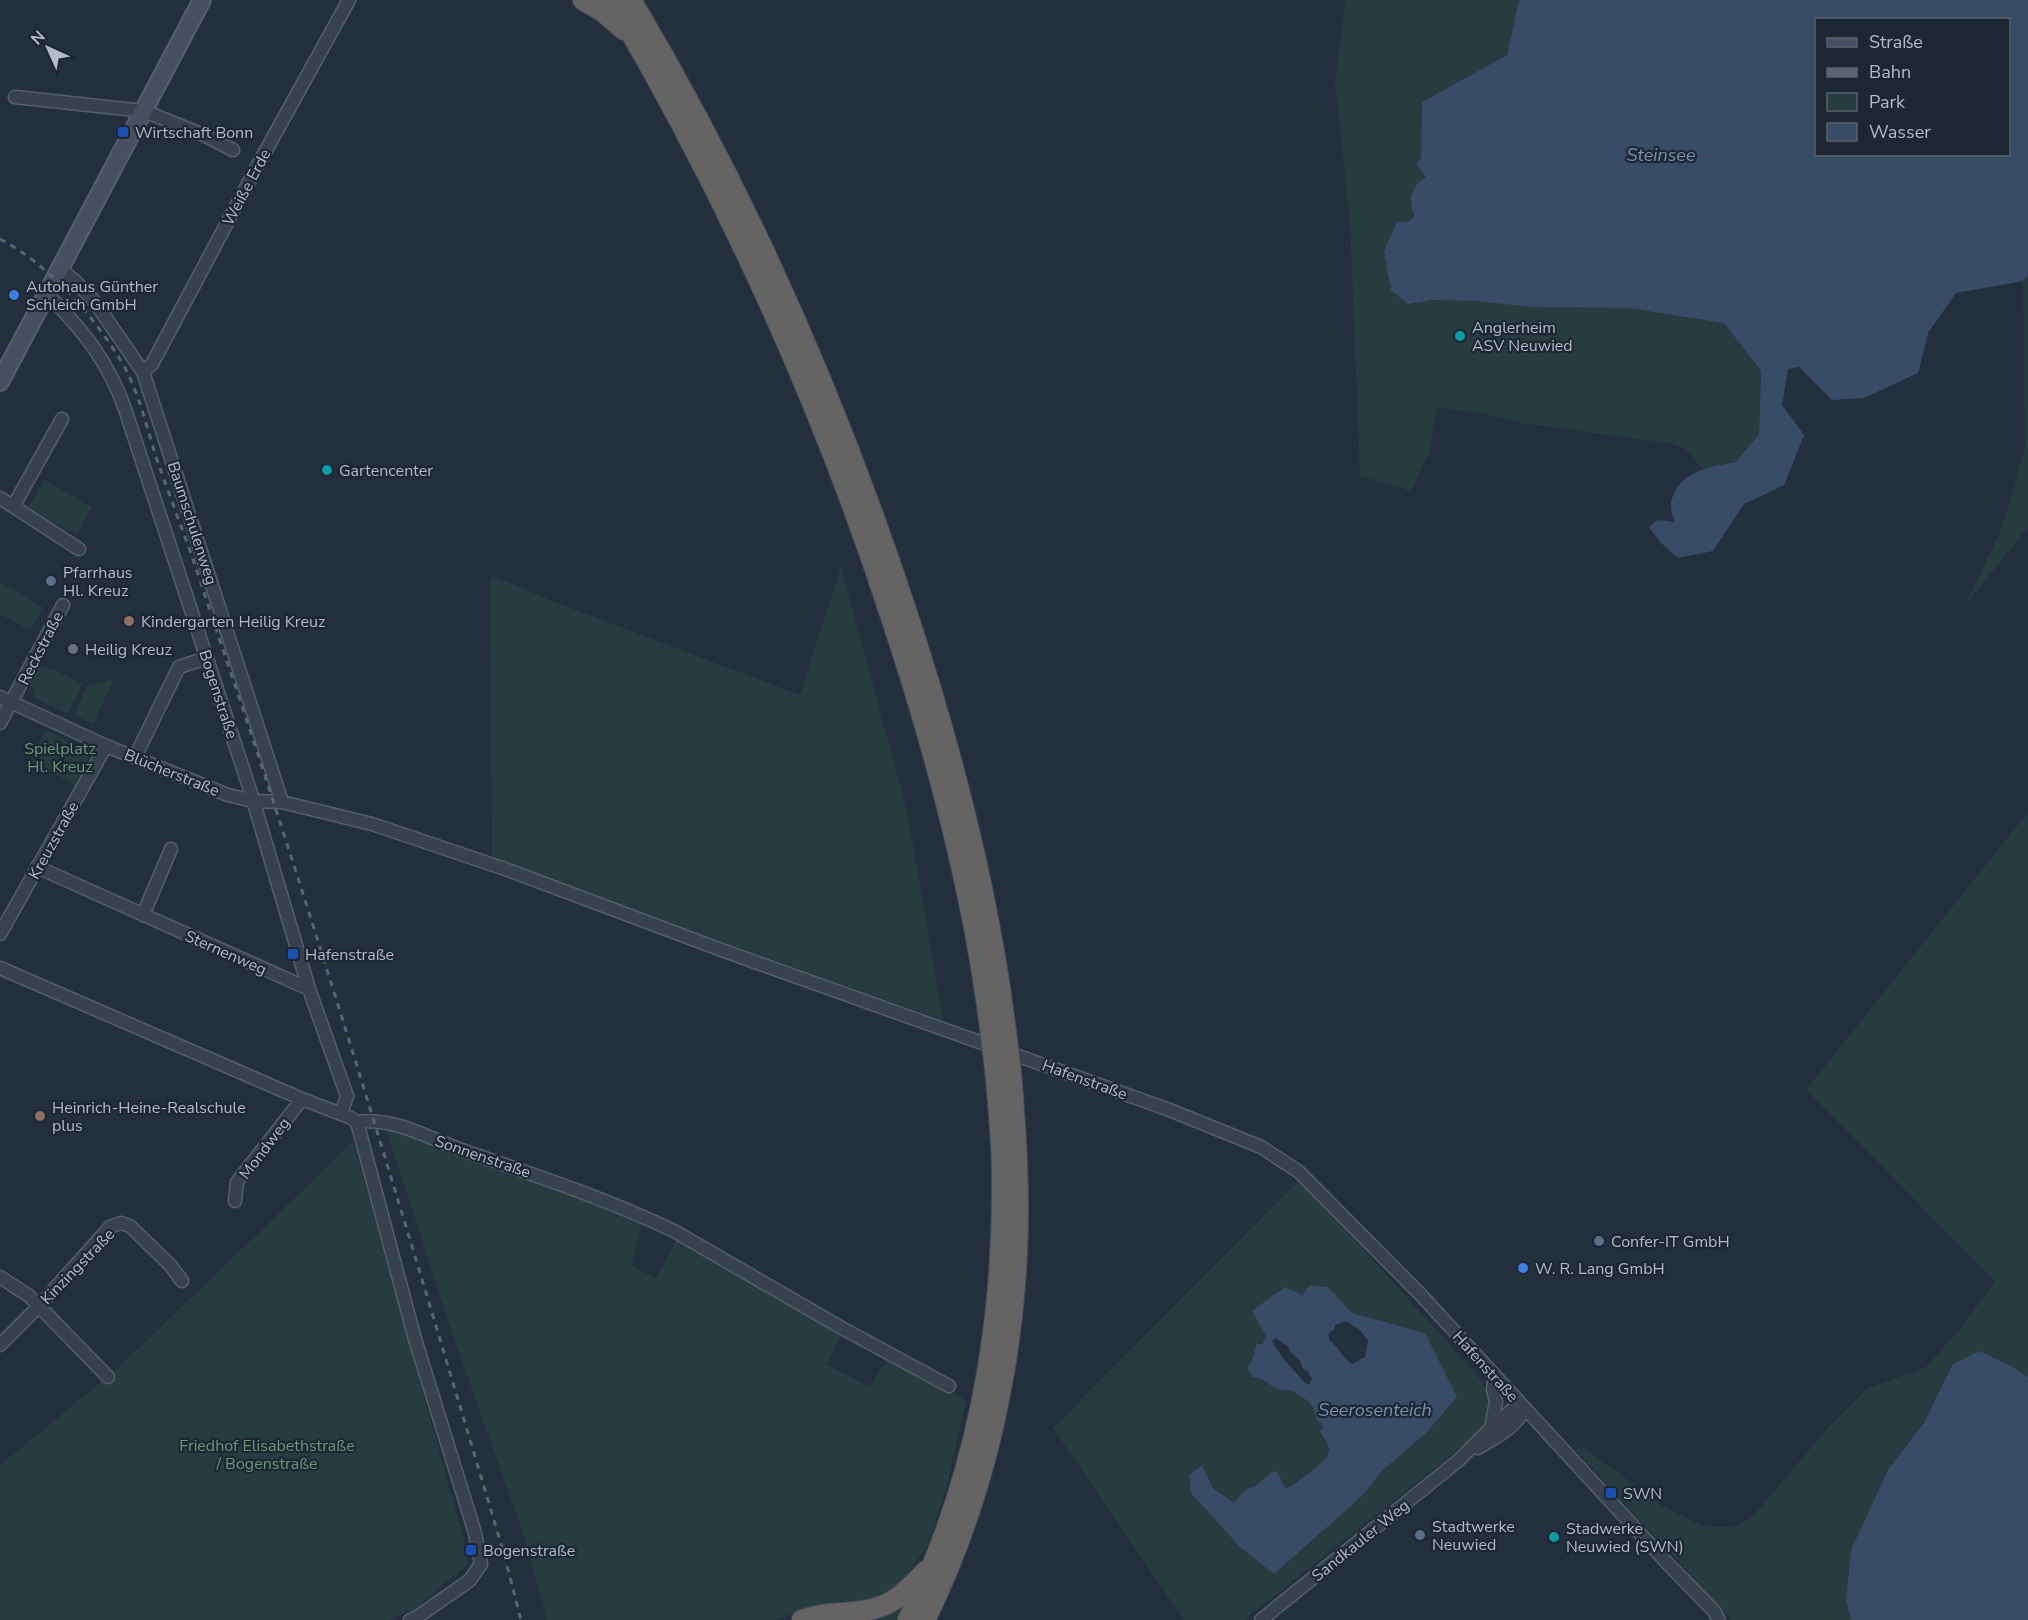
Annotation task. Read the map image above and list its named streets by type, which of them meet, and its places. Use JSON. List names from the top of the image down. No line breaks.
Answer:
{"streets":{"street":["Weiße Erde","Baumschulenweg","Reckstraße","Bogenstraße","Blücherstraße","Kreuzstraße","Sternenweg","Hafenstraße","Mondweg","Sonnenstraße","Kinzingstraße","Sandkauler Weg"]},"crossings":[["Weiße Erde","Baumschulenweg"],["Baumschulenweg","Blücherstraße"],["Baumschulenweg","Hafenstraße"],["Reckstraße","Blücherstraße"],["Bogenstraße","Blücherstraße"],["Bogenstraße","Sternenweg"],["Bogenstraße","Sonnenstraße"],["Blücherstraße","Kreuzstraße"],["Blücherstraße","Hafenstraße"],["Kreuzstraße","Sternenweg"],["Hafenstraße","Sandkauler Weg"],["Mondweg","Sonnenstraße"]],"water":["Steinsee","Seerosenteich"],"parks":["Spielplatz Hl. Kreuz","Friedhof Elisabethstraße / Bogenstraße"],"places":{"transit":["Wirtschaft Bonn","Hafenstraße","SWN","Bogenstraße"],"other":["Autohaus Günther Schleich GmbH","Anglerheim ASV Neuwied","Gartencenter","Pfarrhaus Hl. Kreuz","Kindergarten Heilig Kreuz","Heilig Kreuz","Heinrich-Heine-Realschule plus","Confer-IT GmbH","W. R. Lang GmbH","Stadtwerke Neuwied","Stadwerke Neuwied (SWN)"]},"legend":["Straße","Bahn","Park","Wasser"],"north":"top left"}
